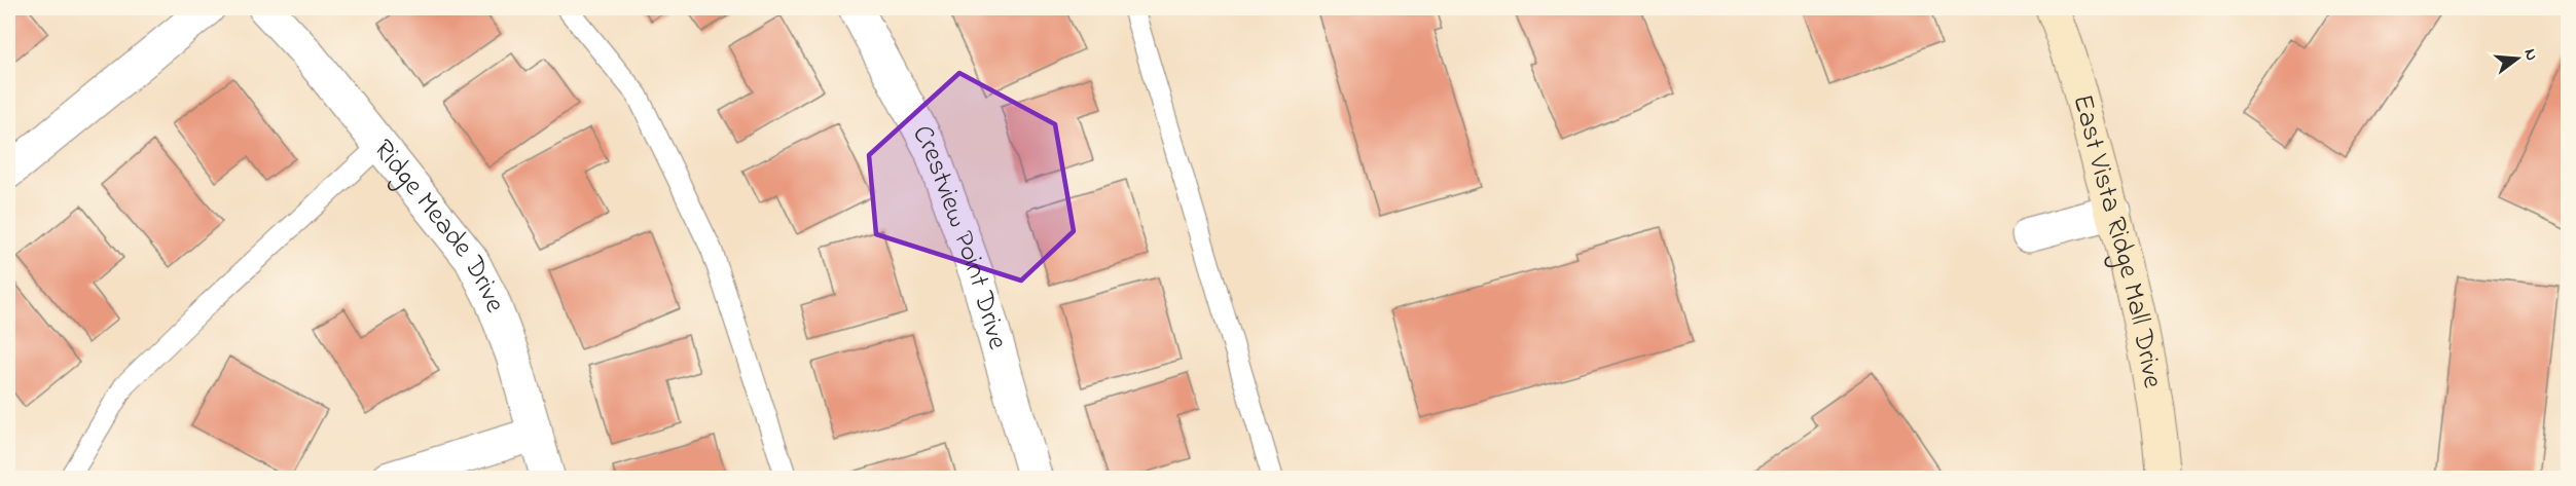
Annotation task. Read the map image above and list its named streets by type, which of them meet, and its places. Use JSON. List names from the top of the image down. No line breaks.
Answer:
{"streets":{"main road":["East Vista Ridge Mall Drive"],"street":["Ridge Meade Drive","Crestview Point Drive"]},"north":"right"}
